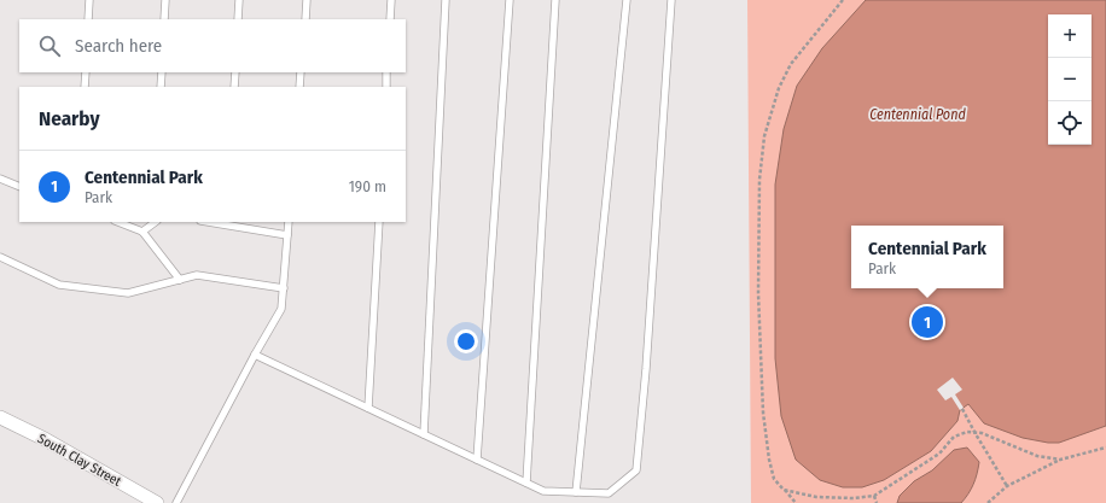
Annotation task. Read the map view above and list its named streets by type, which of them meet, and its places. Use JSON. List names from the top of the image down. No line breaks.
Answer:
{"streets":{"street":["South Clay Street"]},"water":["Centennial Pond"],"page":{"map_buttons":["+","−"],"search":"Search here","heading":"Nearby","list":[{"mark":"1","name":"Centennial Park","note":"Park","value":"190 m"}],"popup":["Centennial Park","Park"],"pins":"1"}}
